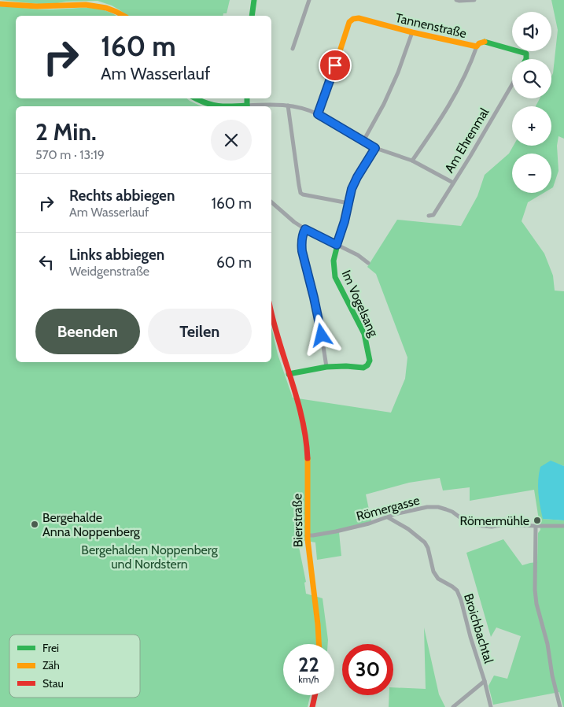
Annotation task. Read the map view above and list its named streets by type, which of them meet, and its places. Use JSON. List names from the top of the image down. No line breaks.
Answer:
{"streets":{"street":["Tannenstraße","Am Ehrenmal","Im Vogelsang","Römergasse","Bierstraße","Broichbachtal"]},"crossings":[["Römergasse","Bierstraße"],["Römergasse","Broichbachtal"]],"parks":["Bergehalden Noppenberg und Nordstern"],"places":["Römermühle","Bergehalde Anna Noppenberg"],"legend":["Frei","Zäh","Stau"],"page":{"map_buttons":["+","−"],"turn":["160 m","Am Wasserlauf"],"heading":["2 Min.","570 m · 13:19"],"list":[{"name":"Rechts abbiegen","note":"Am Wasserlauf","value":"160 m"},{"name":"Links abbiegen","note":"Weidgenstraße","value":"60 m"}],"buttons":["Beenden","Teilen"],"speed":"22 km/h","limit":"30"}}
